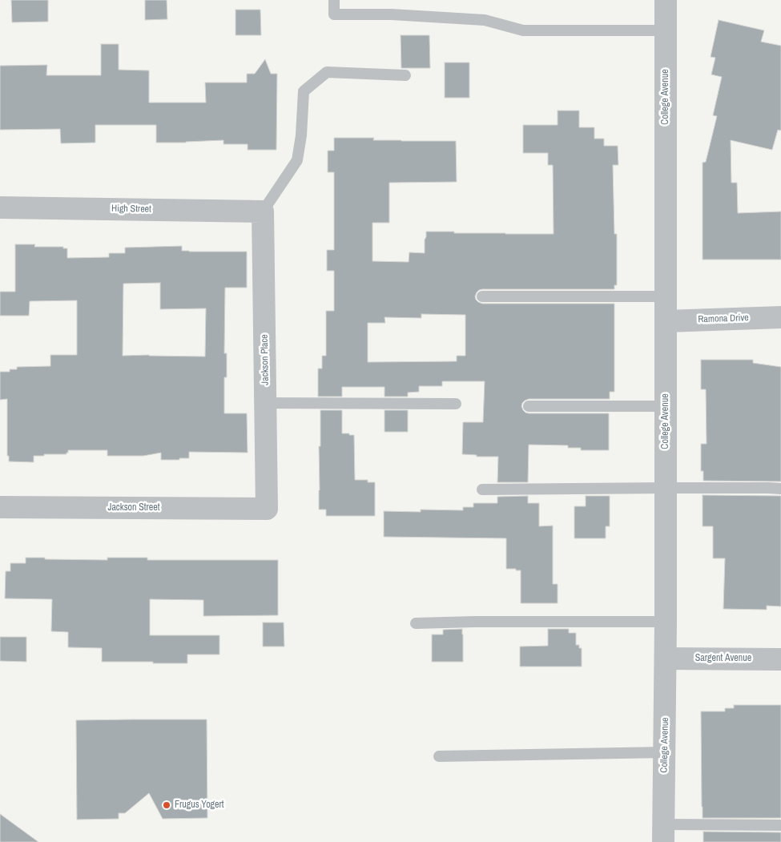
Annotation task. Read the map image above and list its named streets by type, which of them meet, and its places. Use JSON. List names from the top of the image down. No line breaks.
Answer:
{"streets":{"street":["College Avenue","High Street","Ramona Drive","Jackson Place","Jackson Street","Sargent Avenue"]},"crossings":[["College Avenue","Ramona Drive"],["College Avenue","Sargent Avenue"],["High Street","Jackson Place"],["Jackson Place","Jackson Street"]],"places":["Frugus Yogert"]}
